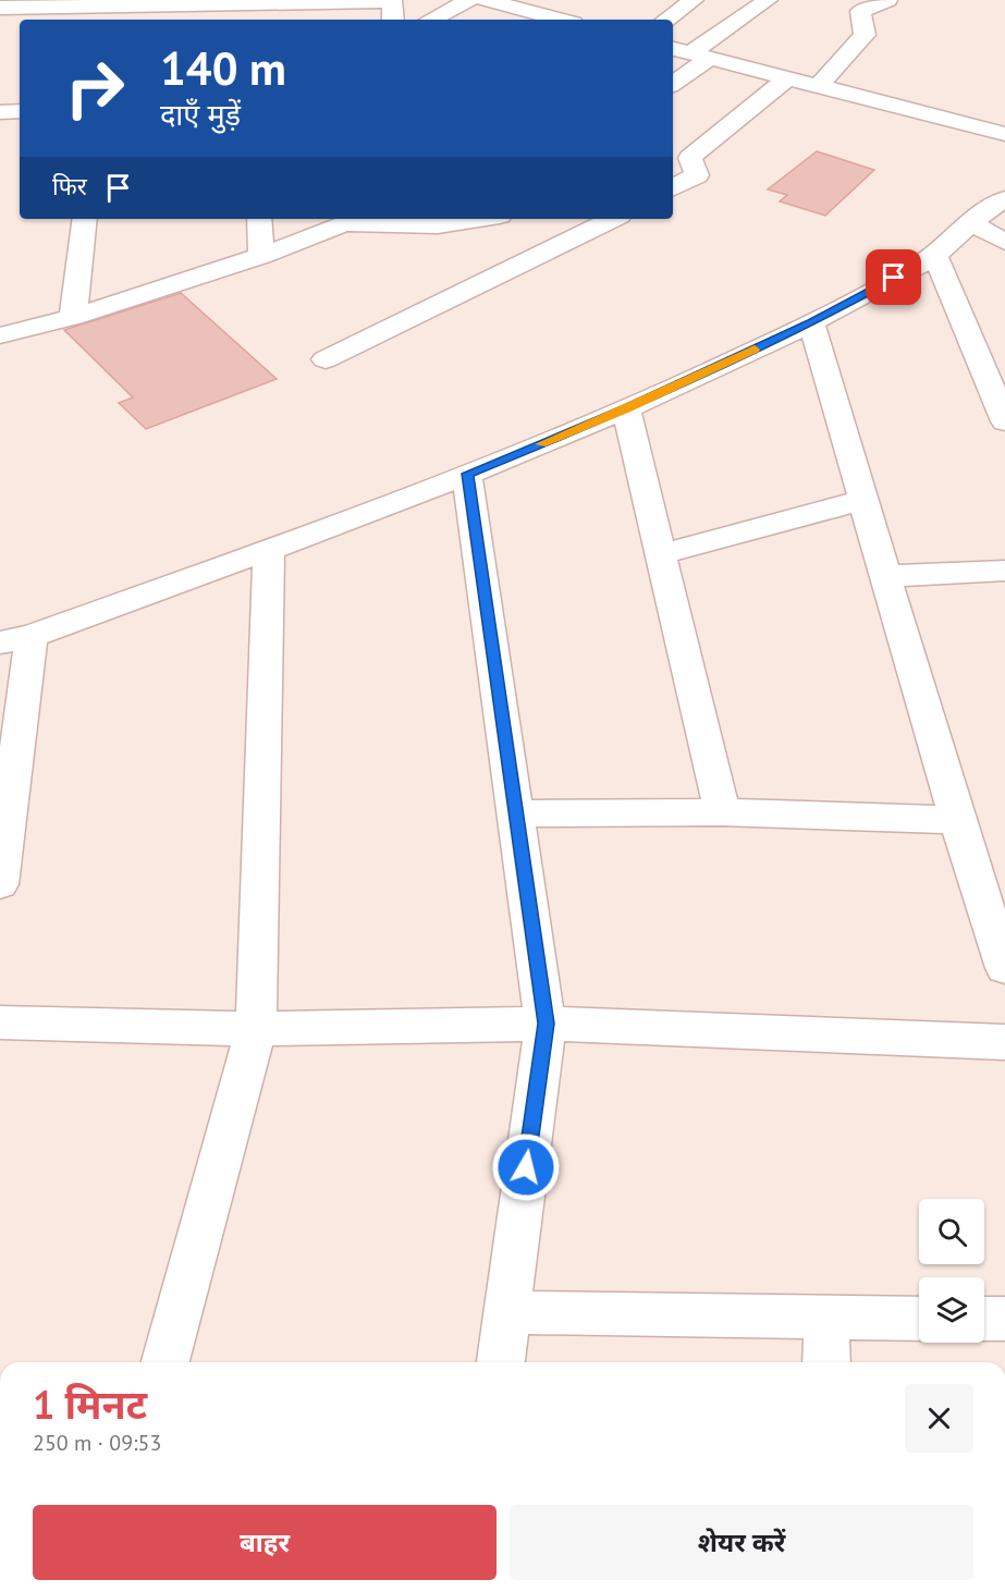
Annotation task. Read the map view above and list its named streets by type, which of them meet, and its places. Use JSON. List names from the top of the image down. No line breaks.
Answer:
{"page":{"turn":["140 m","दाएँ मुड़ें"],"then":"फिर","heading":["1 मिनट","250 m · 09:53"],"buttons":["बाहर","शेयर करें"]}}
